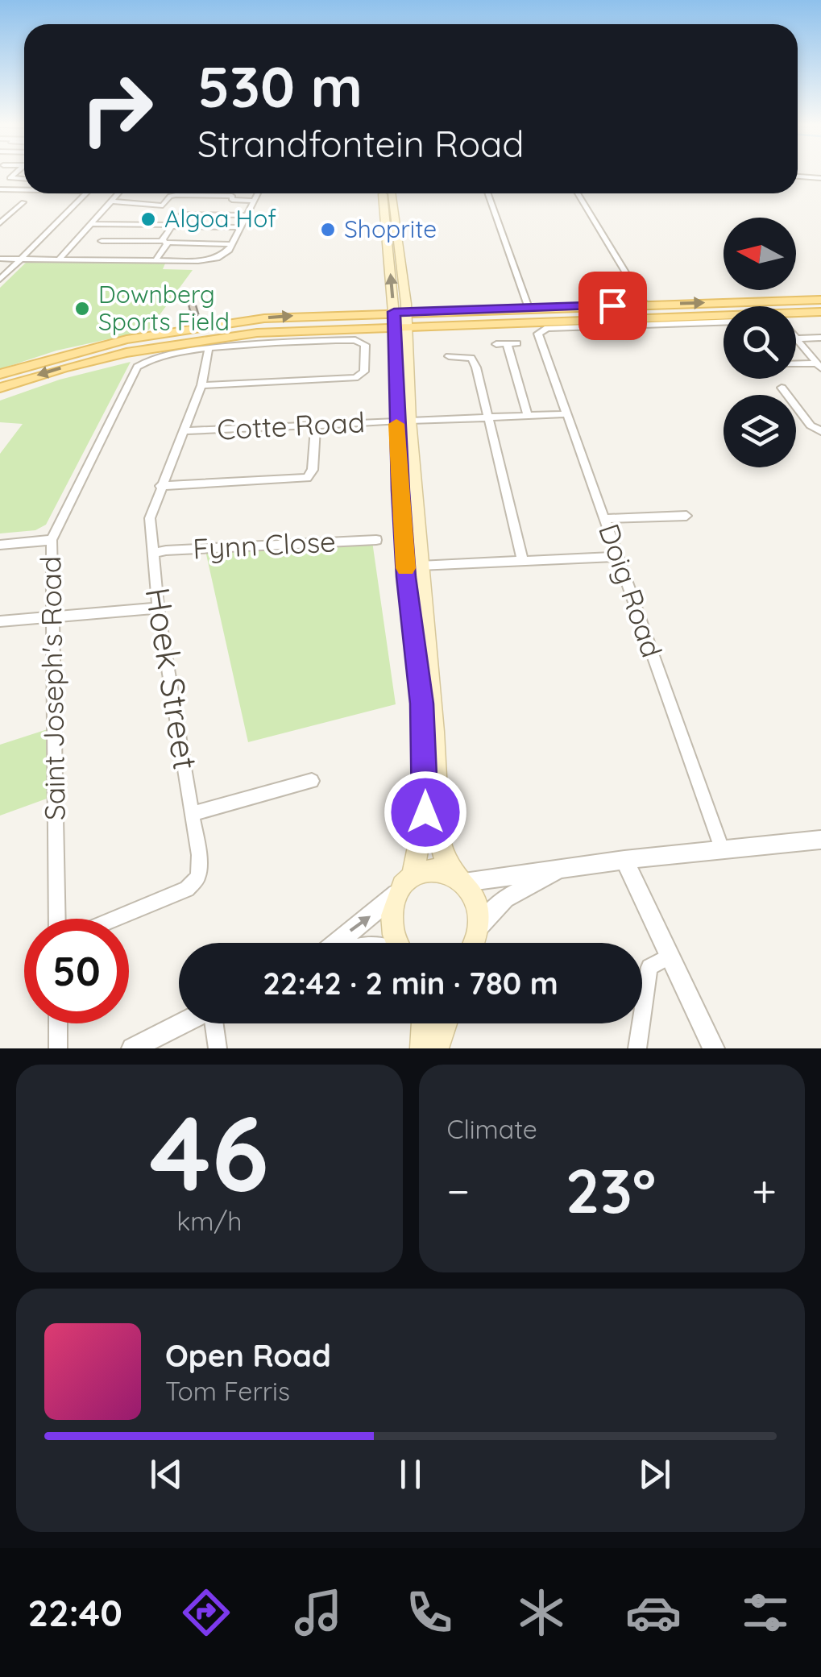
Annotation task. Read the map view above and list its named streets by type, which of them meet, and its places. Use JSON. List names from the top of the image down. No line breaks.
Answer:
{"streets":{"street":["Cotte Road","Fynn Close","Doig Road","Hoek Street","Saint Joseph's Road"]},"crossings":[["Cotte Road","Doig Road"],["Cotte Road","Hoek Street"],["Fynn Close","Hoek Street"],["Hoek Street","Saint Joseph's Road"]],"places":["Algoa Hof","Shoprite","Downberg Sports Field"],"north":"left","page":{"turn":["530 m","Strandfontein Road"],"limit":"50","trip":"22:42 · 2 min · 780 m","tile":[["46","km/h"],"Climate"],"heat":["−","23°","+"],"song":["Open Road","Tom Ferris"],"tabs":"22:40"}}
